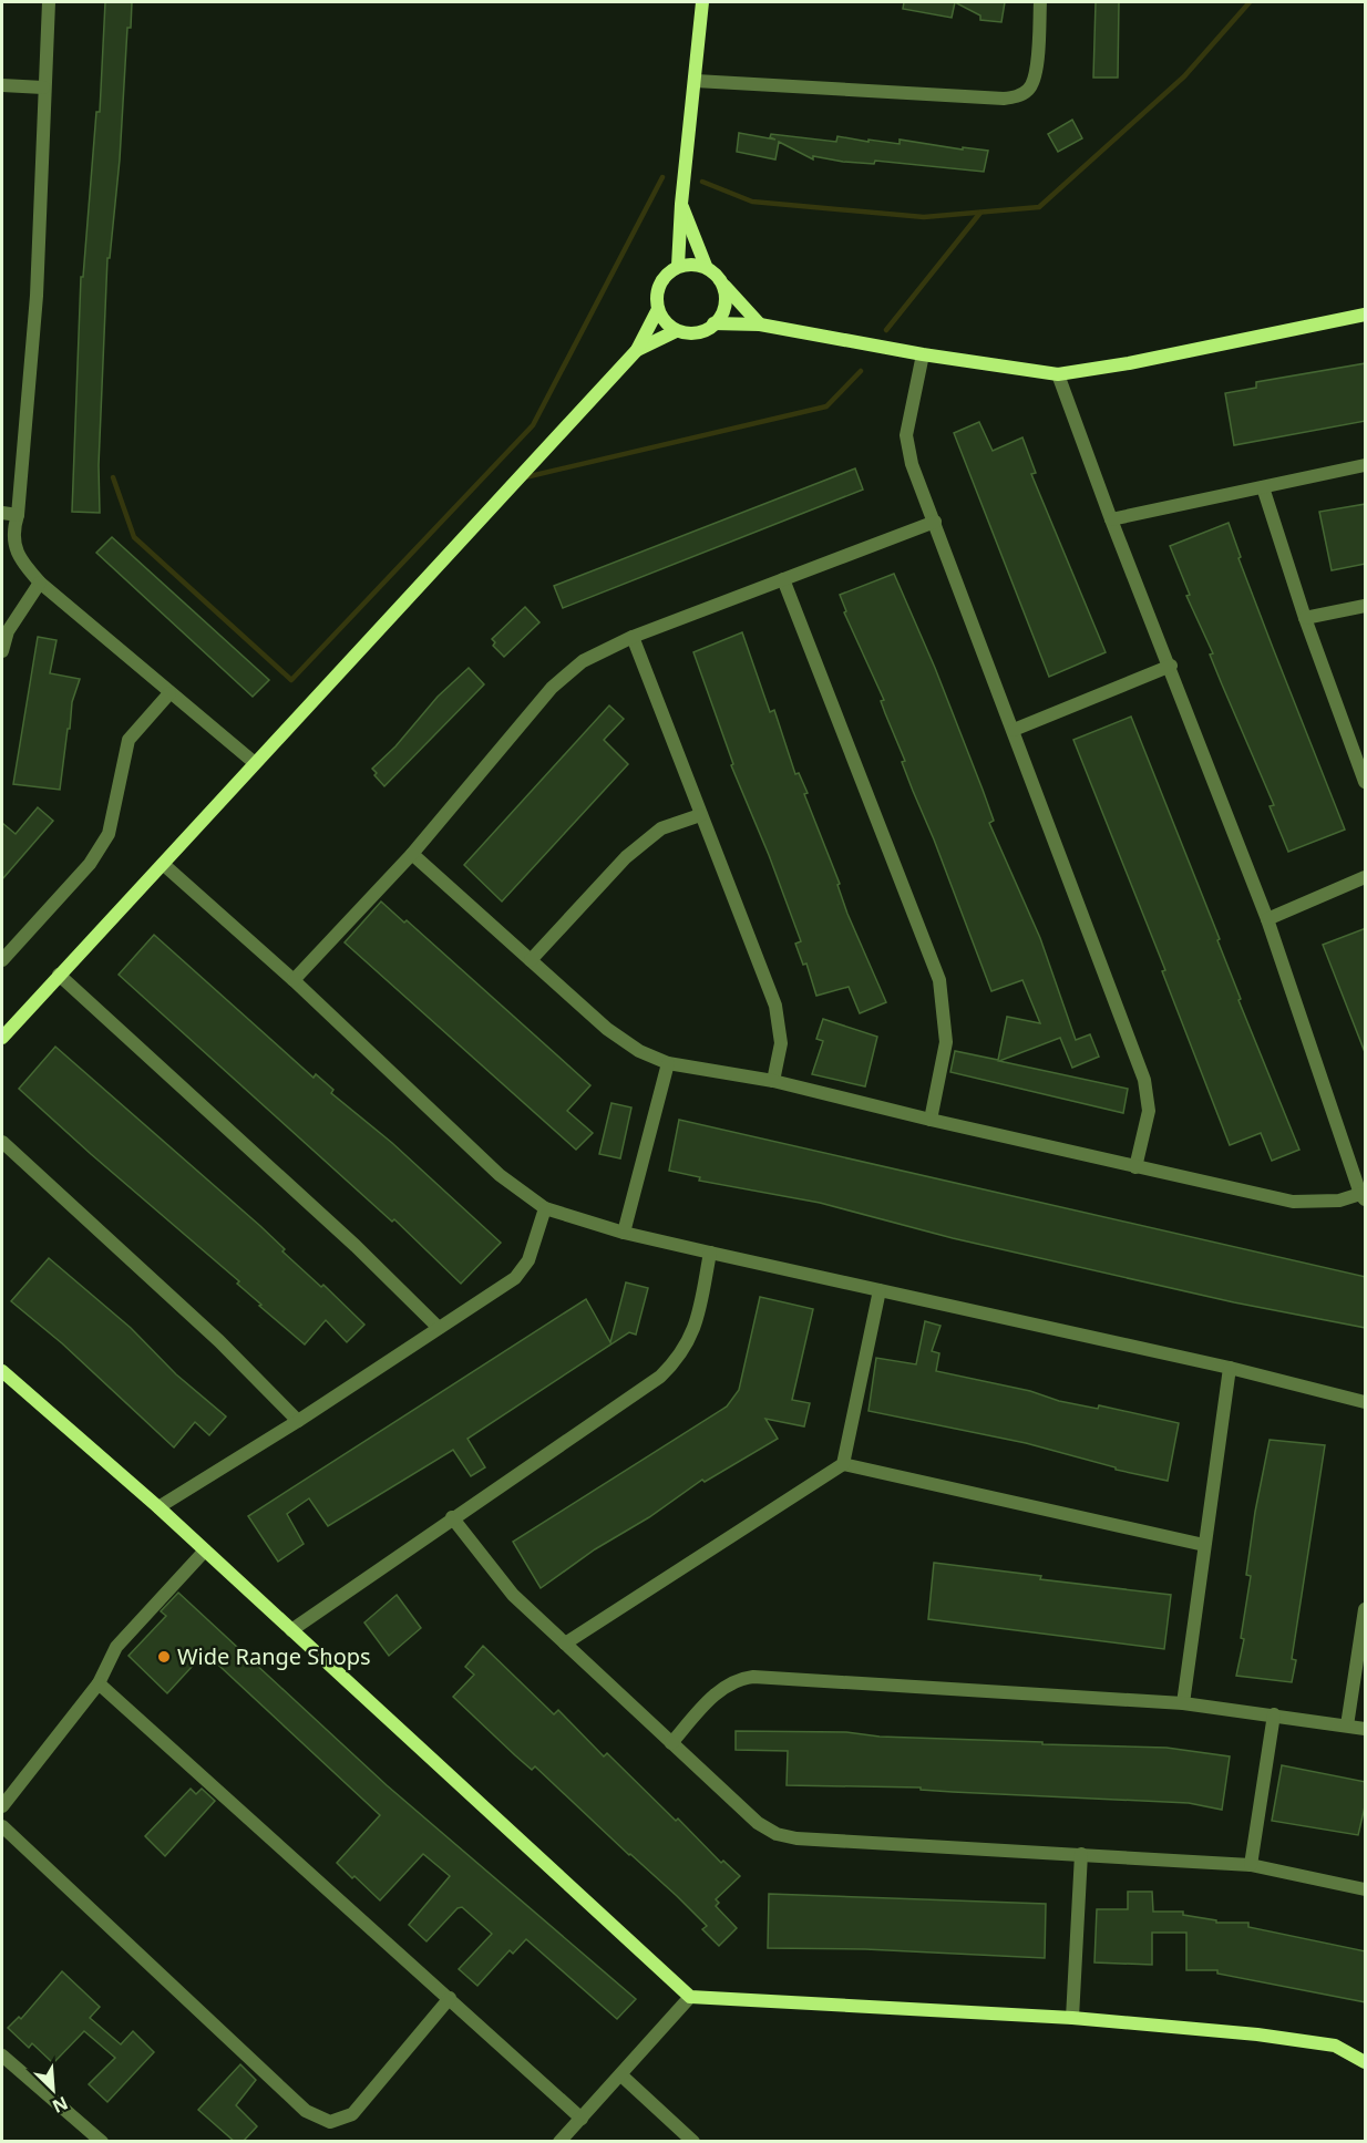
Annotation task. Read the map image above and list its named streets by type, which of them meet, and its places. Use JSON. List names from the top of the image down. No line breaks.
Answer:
{"places":["Wide Range Shops"],"north":"bottom right"}
